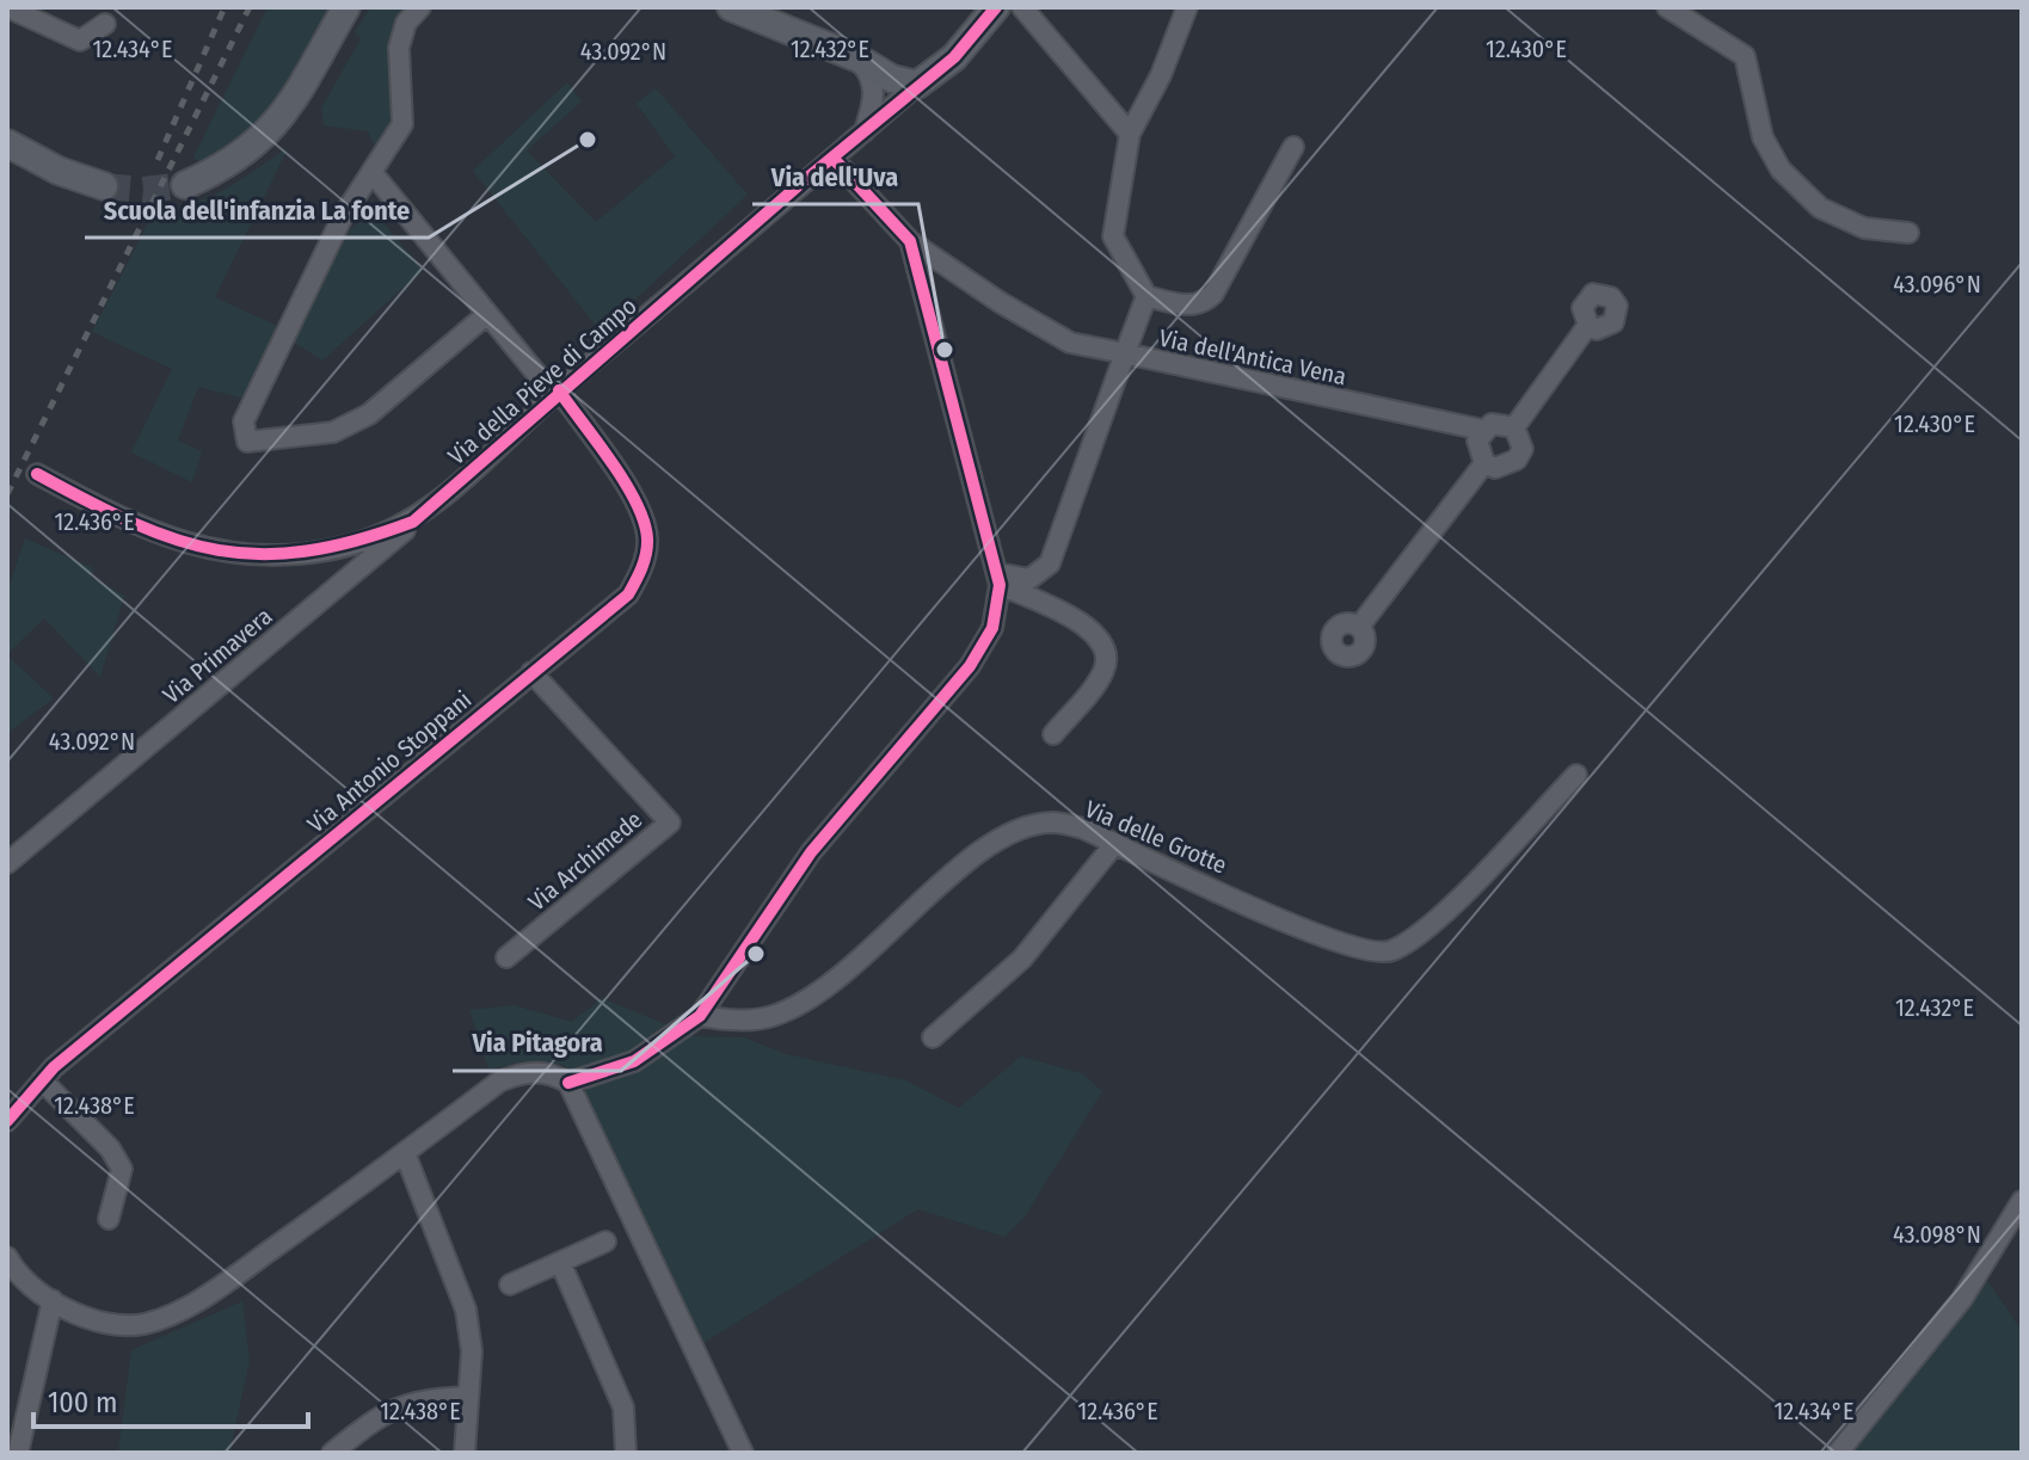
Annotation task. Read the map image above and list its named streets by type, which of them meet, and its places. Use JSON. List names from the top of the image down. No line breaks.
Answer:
{"streets":{"street":["Via dell'Antica Vena","Via della Pieve di Campo","Via Primavera","Via Antonio Stoppani","Via delle Grotte","Via Archimede"]},"crossings":[["Via della Pieve di Campo","Via Primavera"],["Via della Pieve di Campo","Via Antonio Stoppani"],["Via Antonio Stoppani","Via Archimede"]],"places":["Scuola dell'infanzia La fonte","Via dell'Uva","Via Pitagora"],"scale_bar":"100 m","coordinates":["12.434°E","12.432°E","12.430°E","43.092°N","43.096°N","12.436°E","12.438°E","43.098°N"]}
